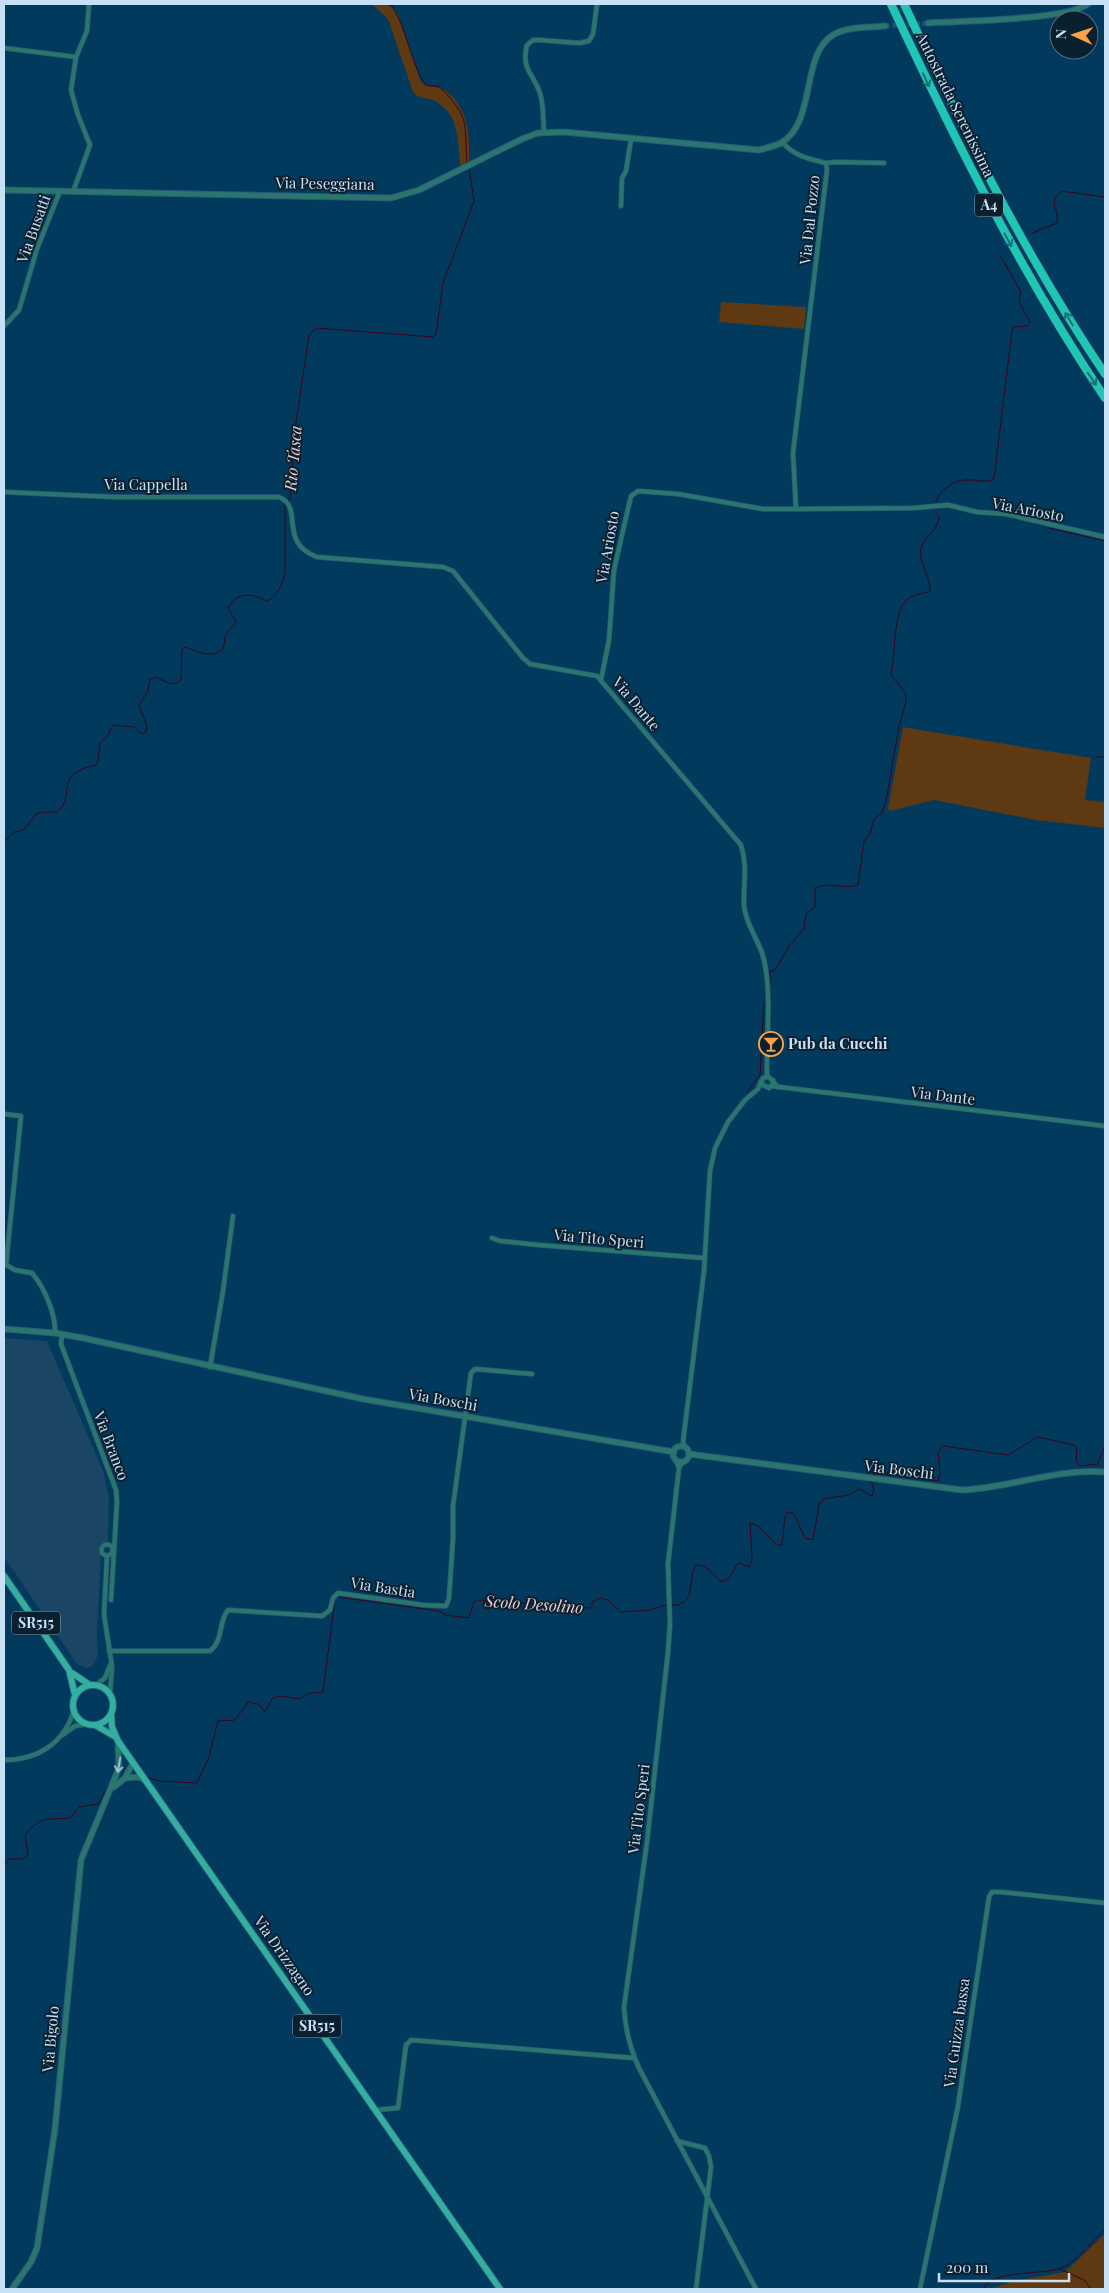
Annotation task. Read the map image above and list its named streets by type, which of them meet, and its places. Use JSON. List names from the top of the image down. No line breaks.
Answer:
{"streets":{"highway":["Autostrada Serenissima","A4"],"main road":["SR515","Via Drizzagno"],"street":["Via Peseggiana","Via Dal Pozzo","Via Busatti","Via Cappella","Via Ariosto","Via Dante","Via Tito Speri","Via Boschi","Via Branco","Via Bastia","Via Guizza bassa","Via Bigolo"]},"crossings":[["Via Peseggiana","Via Dal Pozzo"],["Via Peseggiana","Via Busatti"],["Via Dal Pozzo","Via Ariosto"],["Via Cappella","Via Dante"],["Via Ariosto","Via Dante"],["Via Tito Speri","Via Boschi"],["Via Boschi","Via Branco"],["Via Boschi","Via Bastia"],["Via Drizzagno","Via Bigolo"]],"water":["Rio Tasca","Scolo Desolino"],"places":{"bar":["Pub da Cucchi"]},"scale_bar":"200 m","north":"left"}
